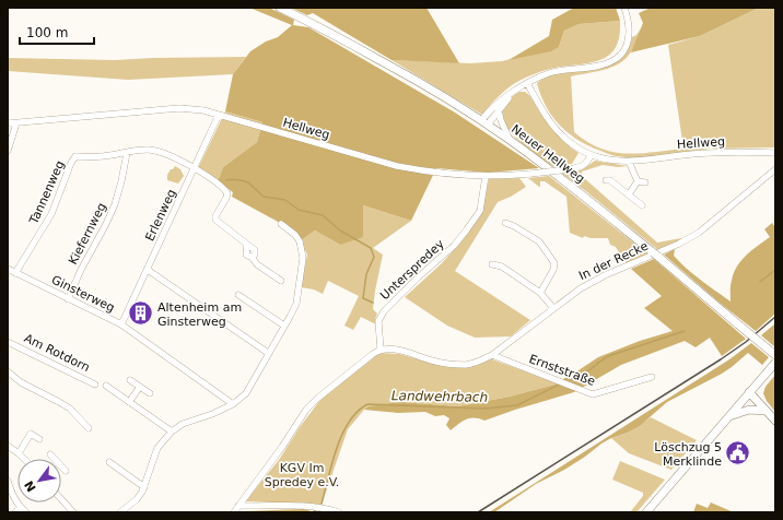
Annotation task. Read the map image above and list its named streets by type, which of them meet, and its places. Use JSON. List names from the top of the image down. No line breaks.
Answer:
{"streets":{"main road":["Neuer Hellweg"],"street":["Hellweg","Tannenweg","Erlenweg","Kiefernweg","In der Recke","Unterspredey","Ginsterweg","Am Rotdorn","Ernststraße"]},"crossings":[["Hellweg","Erlenweg"],["Hellweg","Unterspredey"],["Tannenweg","Erlenweg"],["Tannenweg","Kiefernweg"],["Tannenweg","Ginsterweg"],["Erlenweg","Ginsterweg"],["Kiefernweg","Ginsterweg"],["In der Recke","Unterspredey"],["In der Recke","Ernststraße"]],"water":["Landwehrbach"],"parks":["KGV Im Spredey e.V."],"places":{"building":["Altenheim am Ginsterweg"],"public building":["Löschzug 5 Merklinde"]},"scale_bar":"100 m","north":"bottom left"}
